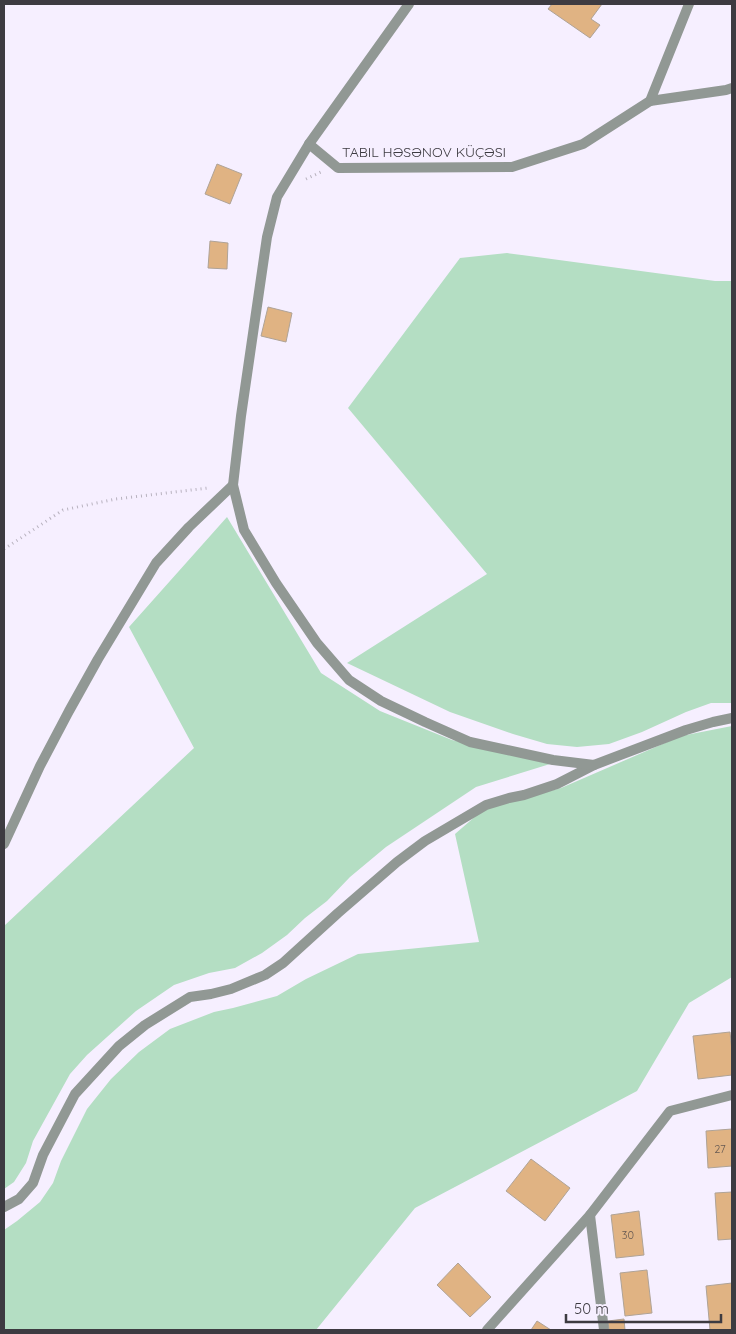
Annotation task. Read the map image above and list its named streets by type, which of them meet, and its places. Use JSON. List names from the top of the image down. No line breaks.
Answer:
{"streets":{"street":["TABIL HƏSƏNOV KÜÇƏSI"]},"house_numbers":["27","30"],"scale_bar":"50 m"}
